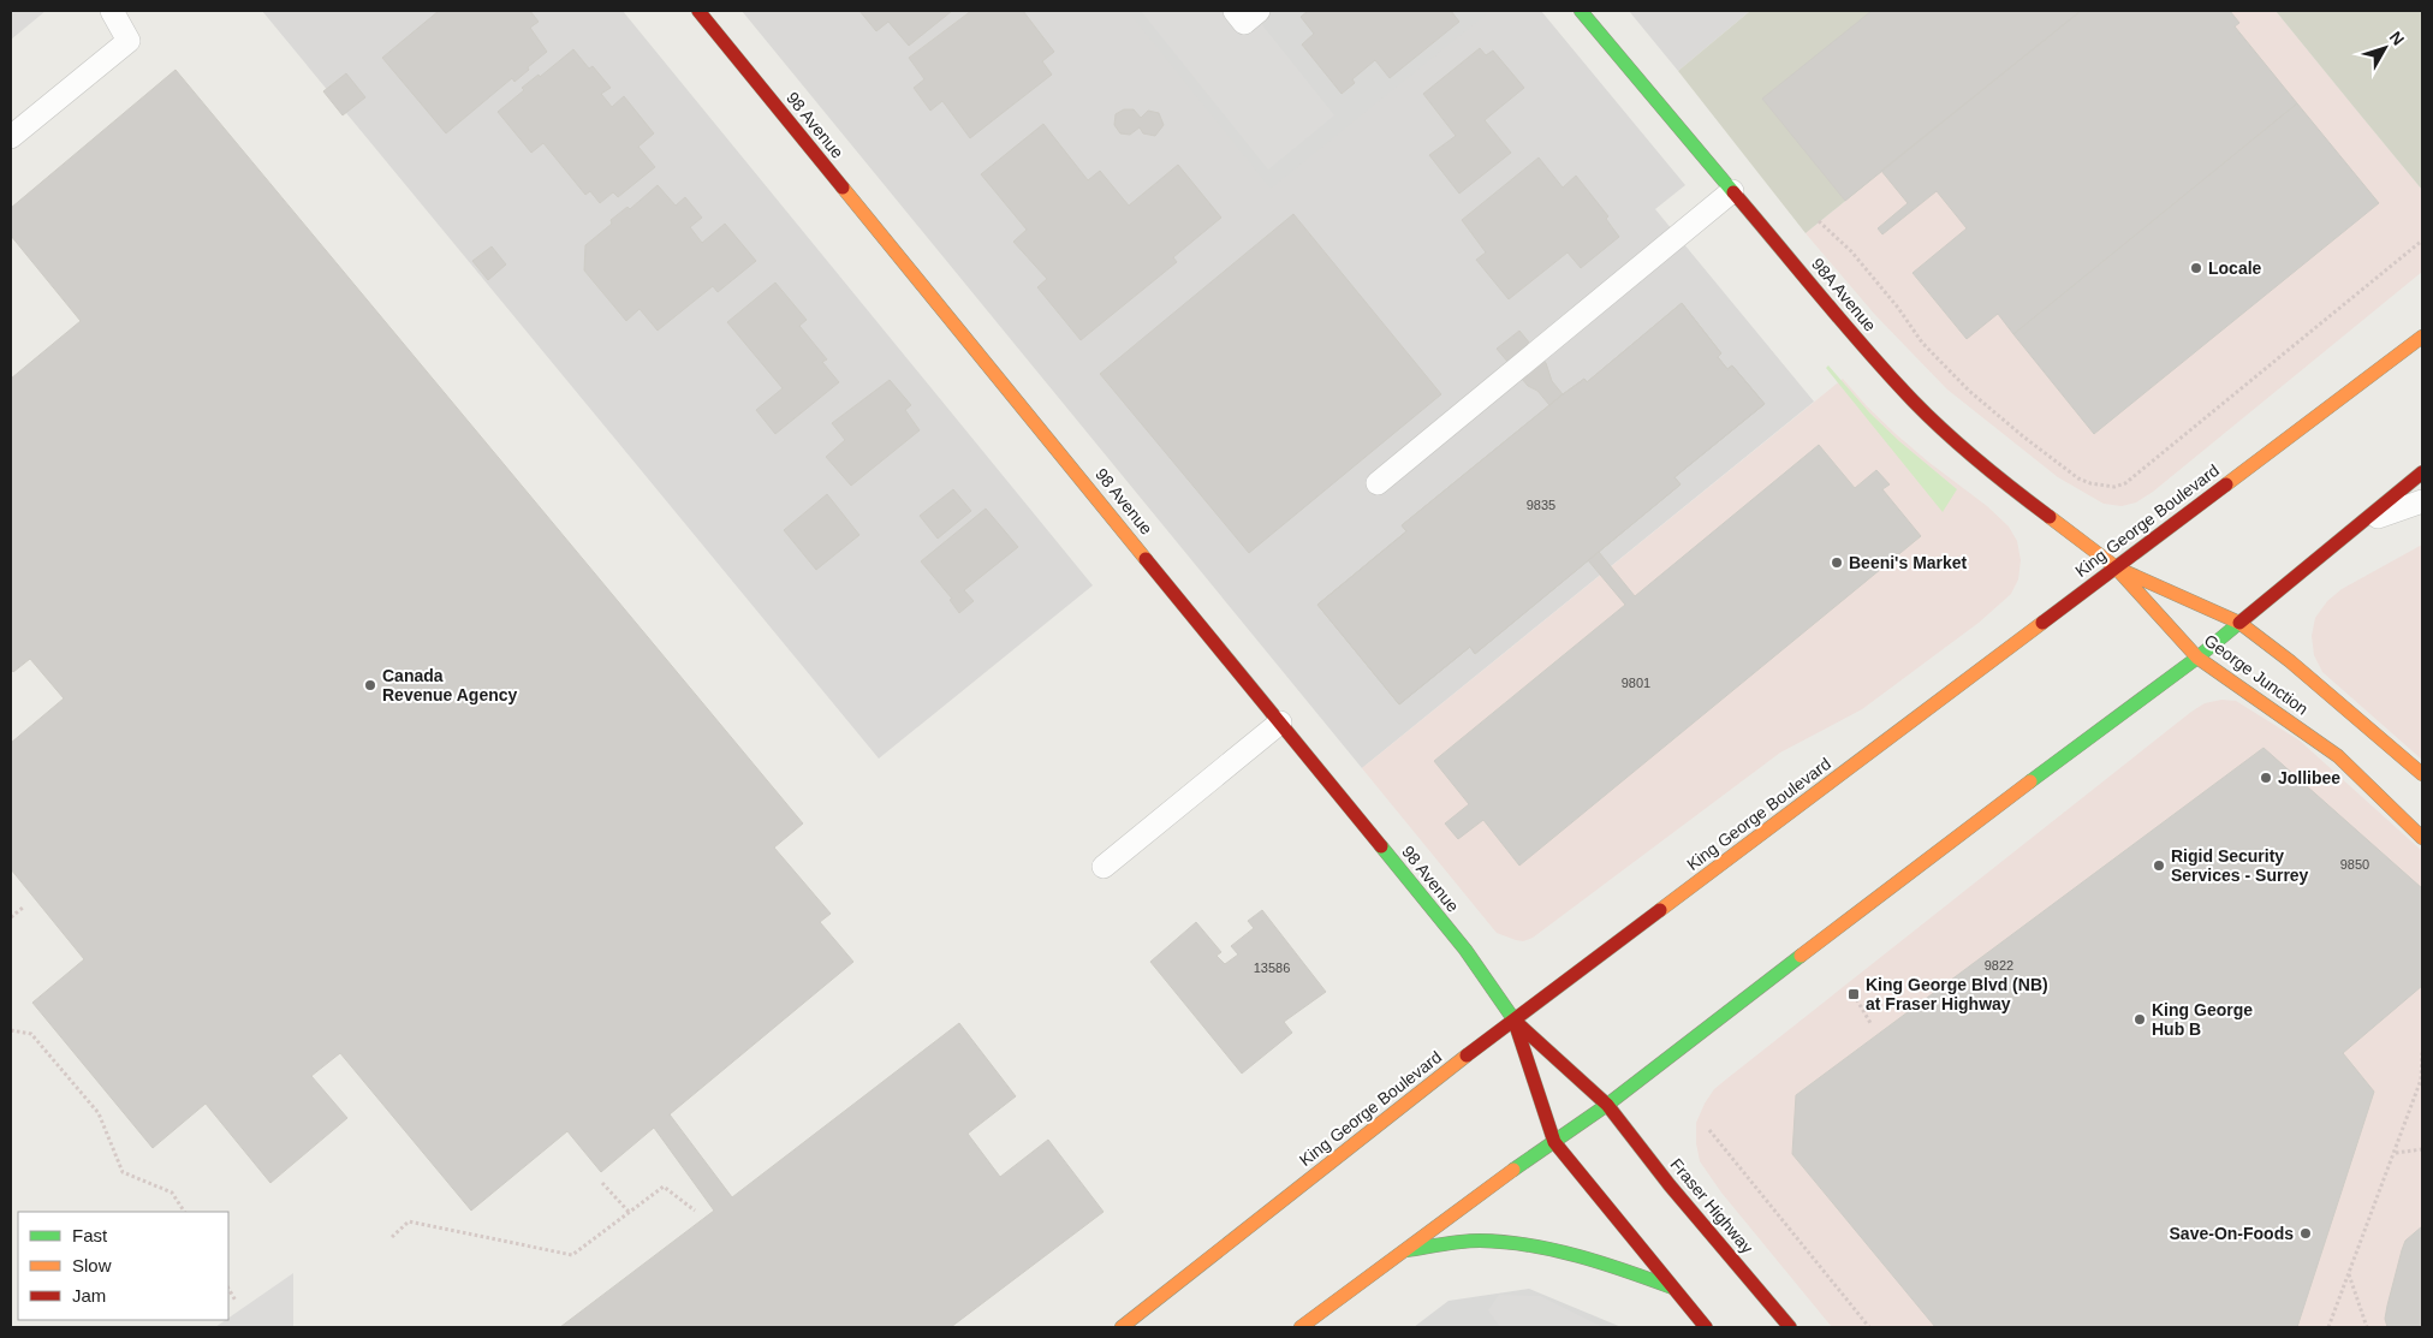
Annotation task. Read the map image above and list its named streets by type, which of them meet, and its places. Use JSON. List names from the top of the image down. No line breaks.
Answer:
{"streets":{"main road":["98 Avenue","98A Avenue","King George Boulevard","George Junction","Fraser Highway"]},"crossings":[["98 Avenue","King George Boulevard"],["98 Avenue","Fraser Highway"],["98A Avenue","King George Boulevard"],["98A Avenue","George Junction"],["King George Boulevard","George Junction"],["King George Boulevard","Fraser Highway"]],"places":{"other":["Locale","Beeni's Market","Canada Revenue Agency","Jollibee","Rigid Security Services - Surrey","King George Hub B","Save-On-Foods"],"transit":["King George Blvd (NB) at Fraser Highway"]},"house_numbers":["9835","9801","9850","9822","13586"],"legend":["Fast","Slow","Jam"],"north":"top right"}
